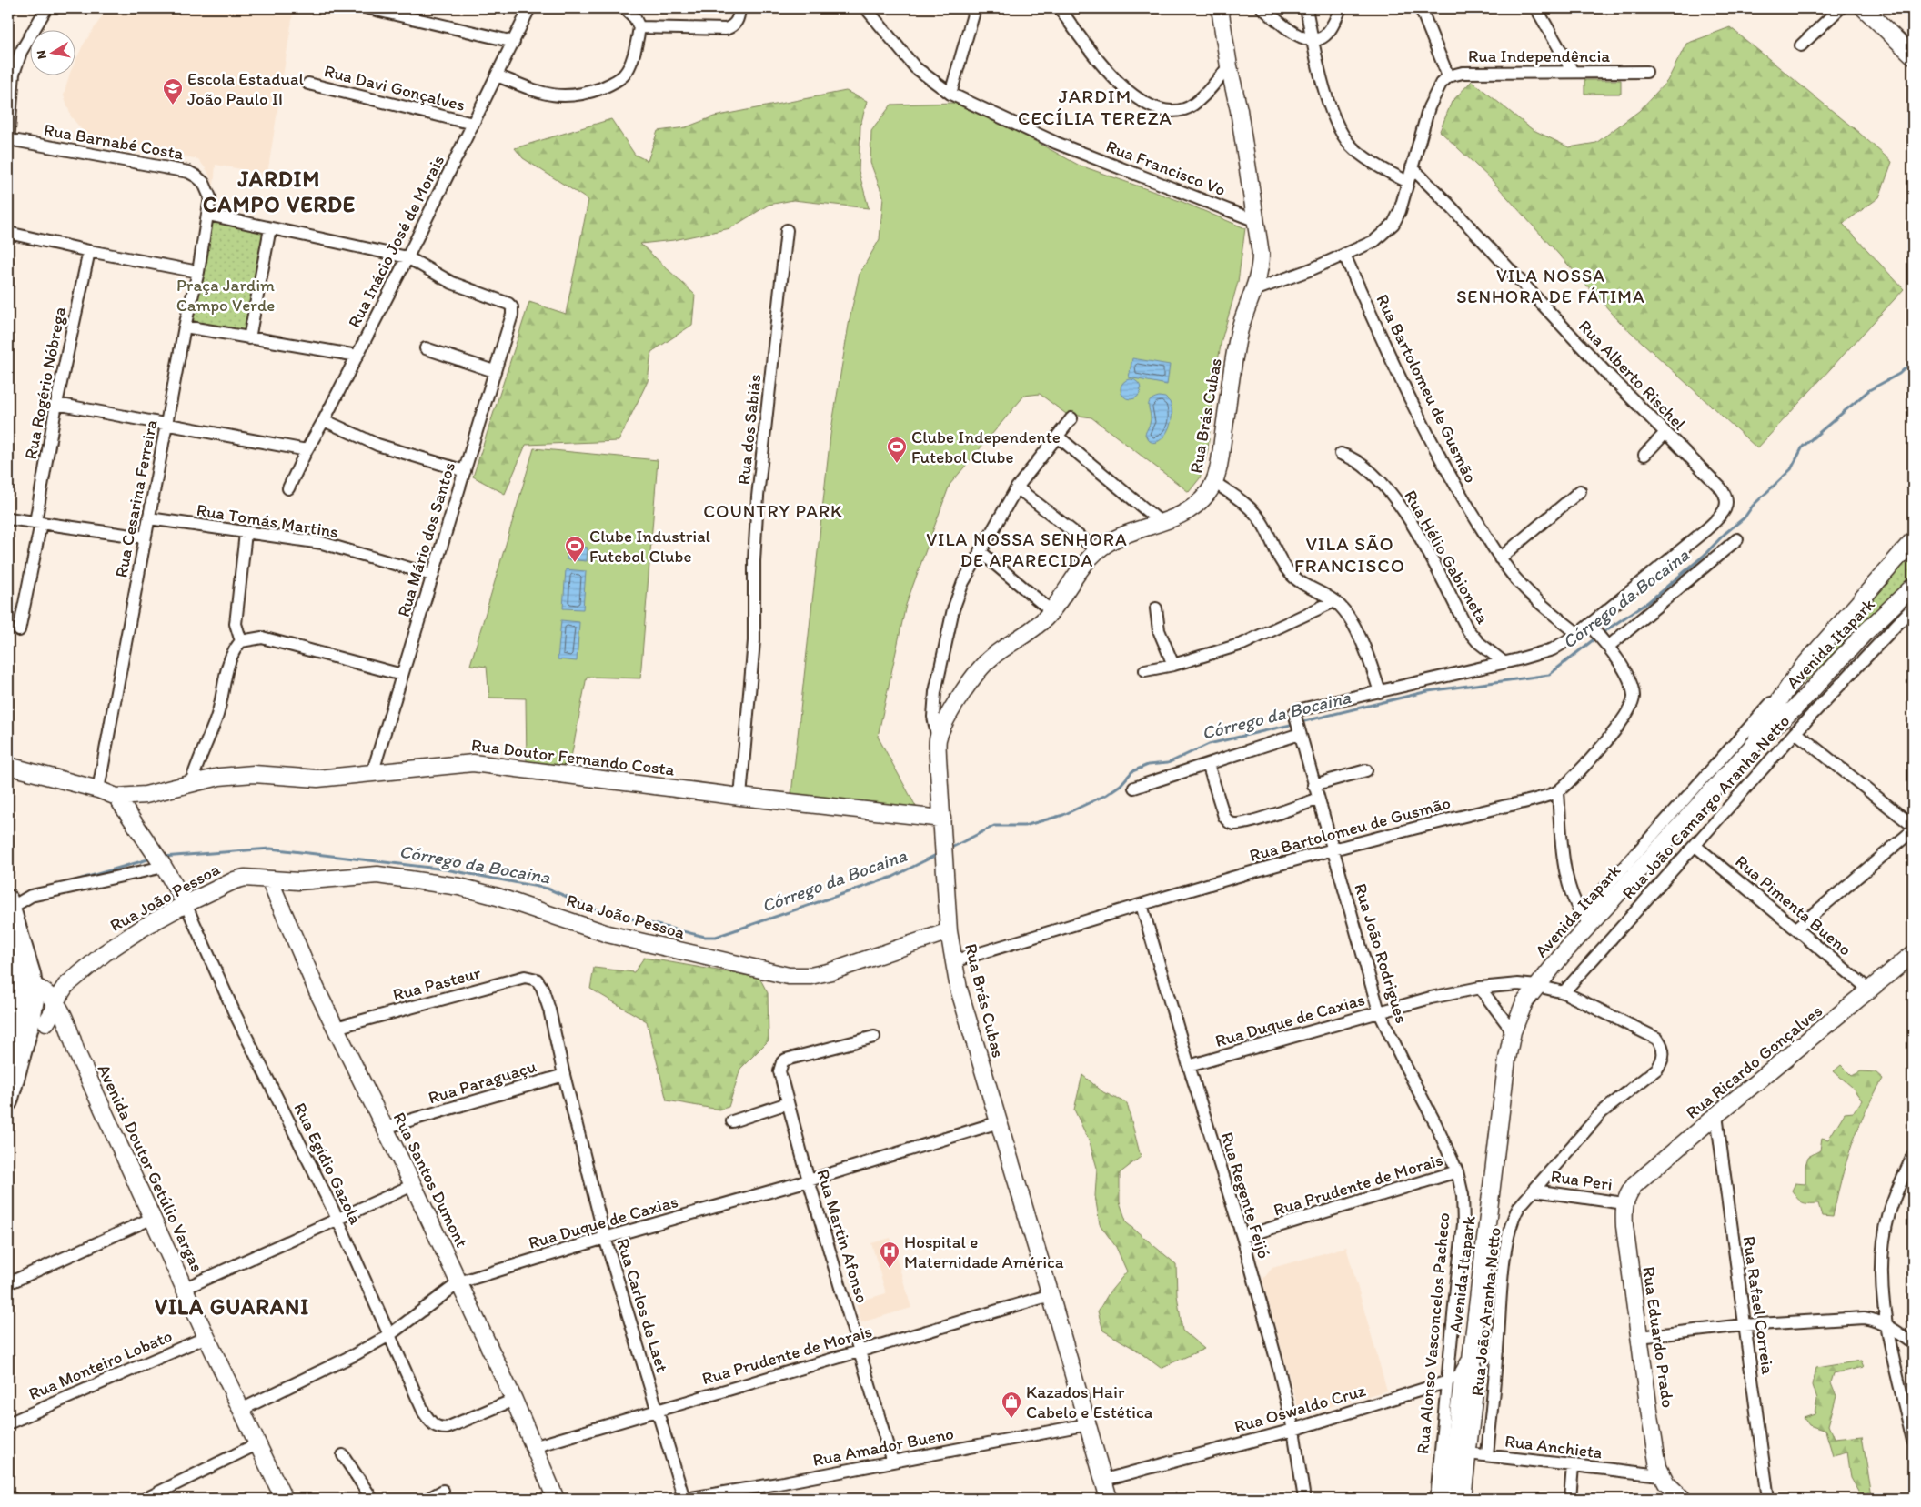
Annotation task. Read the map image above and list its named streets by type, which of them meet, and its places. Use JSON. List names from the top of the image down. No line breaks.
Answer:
{"streets":{"street":["Rua Independência","Rua Davi Gonçalves","Rua Barnabé Costa","Rua Francisco Vo","Rua Inácio José de Morais","Rua Alberto Rischel","Rua Rogério Nóbrega","Rua Bartolomeu de Gusmão","Rua Brás Cubas","Rua dos Sabiás","Rua Cesarina Ferreira","Rua Tomás Martins","Rua Mário dos Santos","Rua Hélio Gabioneta","Avenida Itapark","Rua Doutor Fernando Costa","Rua João Camargo Aranha Netto","Rua João Pessoa","Rua Pimenta Bueno","Rua João Rodrigues","Rua Pasteur","Rua Duque de Caxias","Rua Ricardo Gonçalves","Rua Paraguaçu","Rua Egídio Gazola","Avenida Doutor Getúlio Vargas","Rua Santos Dumont","Rua Peri","Rua Prudente de Morais","Rua Regente Feijó","Rua Martin Afonso","Rua Carlos de Laet","Rua Rafael Correia","Rua João Aranha Netto","Rua Alonso Vasconcelos Pacheco","Rua Eduardo Prado","Rua Monteiro Lobato","Rua Oswaldo Cruz","Rua Amador Bueno","Rua Anchieta"]},"crossings":[["Rua Independência","Rua Alberto Rischel"],["Rua Independência","Rua Bartolomeu de Gusmão"],["Rua Independência","Rua Brás Cubas"],["Rua Davi Gonçalves","Rua Inácio José de Morais"],["Rua Barnabé Costa","Rua Cesarina Ferreira"],["Rua Francisco Vo","Rua Brás Cubas"],["Rua Inácio José de Morais","Rua Mário dos Santos"],["Rua Alberto Rischel","Rua Bartolomeu de Gusmão"],["Rua Bartolomeu de Gusmão","Rua Brás Cubas"],["Rua Bartolomeu de Gusmão","Rua João Rodrigues"],["Rua Bartolomeu de Gusmão","Rua Regente Feijó"],["Rua Brás Cubas","Rua Doutor Fernando Costa"],["Rua Brás Cubas","Rua João Pessoa"],["Rua Brás Cubas","Rua Duque de Caxias"],["Rua Brás Cubas","Rua Prudente de Morais"],["Rua Brás Cubas","Rua Oswaldo Cruz"],["Rua Brás Cubas","Rua Amador Bueno"],["Rua dos Sabiás","Rua Doutor Fernando Costa"],["Rua Cesarina Ferreira","Rua Tomás Martins"],["Rua Cesarina Ferreira","Rua Doutor Fernando Costa"],["Rua Tomás Martins","Rua Mário dos Santos"],["Rua Mário dos Santos","Rua Doutor Fernando Costa"],["Avenida Itapark","Rua Duque de Caxias"],["Avenida Itapark","Rua João Aranha Netto"],["Avenida Itapark","Rua Alonso Vasconcelos Pacheco"],["Avenida Itapark","Rua Oswaldo Cruz"],["Avenida Itapark","Rua Anchieta"],["Rua João Camargo Aranha Netto","Rua Pimenta Bueno"],["Rua João Camargo Aranha Netto","Rua João Aranha Netto"],["Rua João Pessoa","Rua Egídio Gazola"],["Rua João Pessoa","Avenida Doutor Getúlio Vargas"],["Rua João Pessoa","Rua Santos Dumont"],["Rua Pimenta Bueno","Rua Ricardo Gonçalves"],["Rua João Rodrigues","Rua Duque de Caxias"],["Rua João Rodrigues","Rua Prudente de Morais"],["Rua João Rodrigues","Rua Alonso Vasconcelos Pacheco"],["Rua Pasteur","Rua Santos Dumont"],["Rua Pasteur","Rua Carlos de Laet"],["Rua Duque de Caxias","Rua Egídio Gazola"],["Rua Duque de Caxias","Avenida Doutor Getúlio Vargas"],["Rua Duque de Caxias","Rua Santos Dumont"],["Rua Duque de Caxias","Rua Regente Feijó"],["Rua Duque de Caxias","Rua Martin Afonso"],["Rua Duque de Caxias","Rua Carlos de Laet"],["Rua Duque de Caxias","Rua João Aranha Netto"],["Rua Ricardo Gonçalves","Rua Peri"],["Rua Ricardo Gonçalves","Rua Rafael Correia"],["Rua Ricardo Gonçalves","Rua Eduardo Prado"],["Rua Paraguaçu","Rua Santos Dumont"],["Rua Paraguaçu","Rua Carlos de Laet"],["Rua Egídio Gazola","Rua Santos Dumont"],["Avenida Doutor Getúlio Vargas","Rua Monteiro Lobato"],["Rua Santos Dumont","Rua Prudente de Morais"],["Rua Peri","Rua João Aranha Netto"],["Rua Peri","Rua Eduardo Prado"],["Rua Prudente de Morais","Rua Regente Feijó"],["Rua Prudente de Morais","Rua Martin Afonso"],["Rua Prudente de Morais","Rua Carlos de Laet"],["Rua Prudente de Morais","Rua Alonso Vasconcelos Pacheco"],["Rua Regente Feijó","Rua Oswaldo Cruz"],["Rua Martin Afonso","Rua Amador Bueno"],["Rua Carlos de Laet","Rua Amador Bueno"],["Rua João Aranha Netto","Rua Oswaldo Cruz"],["Rua João Aranha Netto","Rua Anchieta"],["Rua Alonso Vasconcelos Pacheco","Rua Oswaldo Cruz"],["Rua Alonso Vasconcelos Pacheco","Rua Anchieta"],["Rua Eduardo Prado","Rua Anchieta"]],"districts":["JARDIM CECÍLIA TEREZA","JARDIM CAMPO VERDE","VILA NOSSA SENHORA DE FÁTIMA","COUNTRY PARK","VILA NOSSA SENHORA DE APARECIDA","VILA SÃO FRANCISCO","VILA GUARANI"],"water":["Córrego da Bocaina"],"parks":["Praça Jardim Campo Verde"],"places":{"school or university":["Escola Estadual João Paulo II"],"sports":["Clube Independente Futebol Clube","Clube Industrial Futebol Clube"],"hospital":["Hospital e Maternidade América"],"shop":["Kazados Hair Cabelo e Estética"]},"north":"left"}
